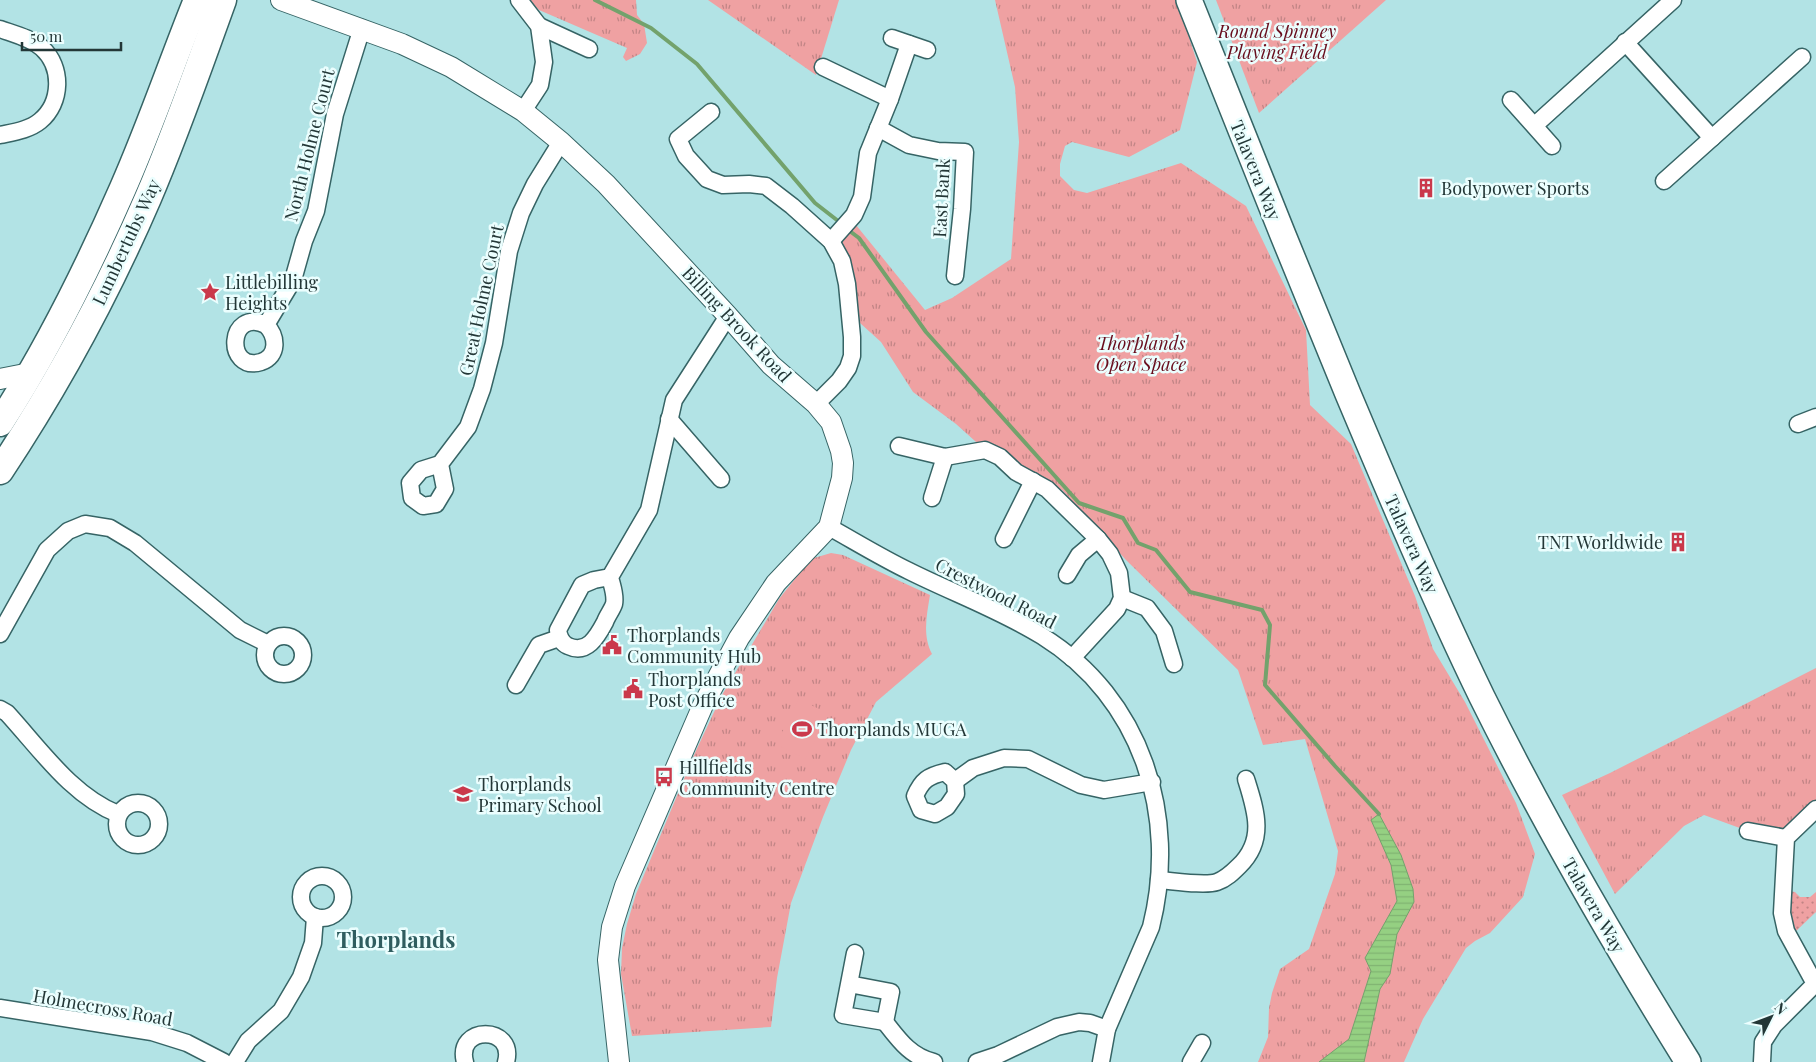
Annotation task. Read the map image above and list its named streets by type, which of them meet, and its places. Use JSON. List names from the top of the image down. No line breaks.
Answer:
{"streets":{"highway":["Lumbertubs Way"],"main road":["Talavera Way"],"street":["North Holme Court","East Bank","Great Holme Court","Billing Brook Road","Crestwood Road","Holmecross Road"]},"crossings":[["North Holme Court","Billing Brook Road"],["Great Holme Court","Billing Brook Road"],["Billing Brook Road","Crestwood Road"]],"districts":["Thorplands"],"parks":["Round Spinney Playing Field","Thorplands Open Space"],"places":{"building":["Bodypower Sports","TNT Worldwide"],"place":["Littlebilling Heights"],"public building":["Thorplands Community Hub","Thorplands Post Office"],"sports":["Thorplands MUGA"],"bus stop":["Hillfields Community Centre"],"school or university":["Thorplands Primary School"]},"scale_bar":"50 m","north":"top right"}
